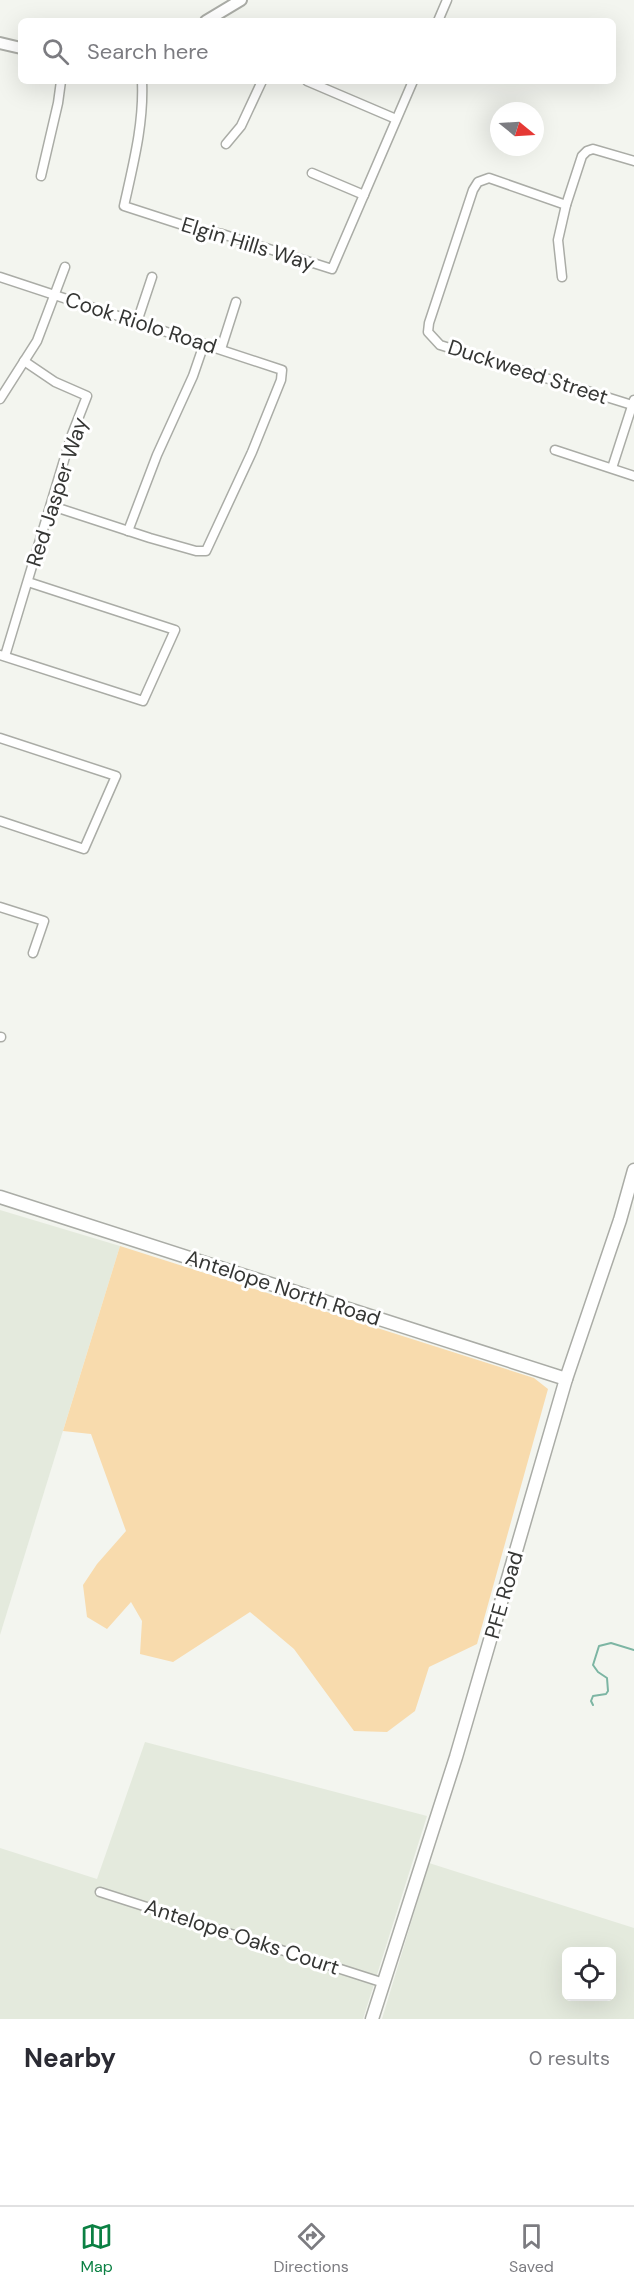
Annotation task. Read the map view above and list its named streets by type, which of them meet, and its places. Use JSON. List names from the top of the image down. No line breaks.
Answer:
{"streets":{"main road":["Antelope North Road","PFE Road"],"street":["Elgin Hills Way","Cook Riolo Road","Duckweed Street","Red Jasper Way","Antelope Oaks Court"]},"crossings":[["Antelope North Road","PFE Road"],["PFE Road","Antelope Oaks Court"]],"north":"right","page":{"search":"Search here","heading":["Nearby","0 results"],"nav":["Map","Directions","Saved"]}}
